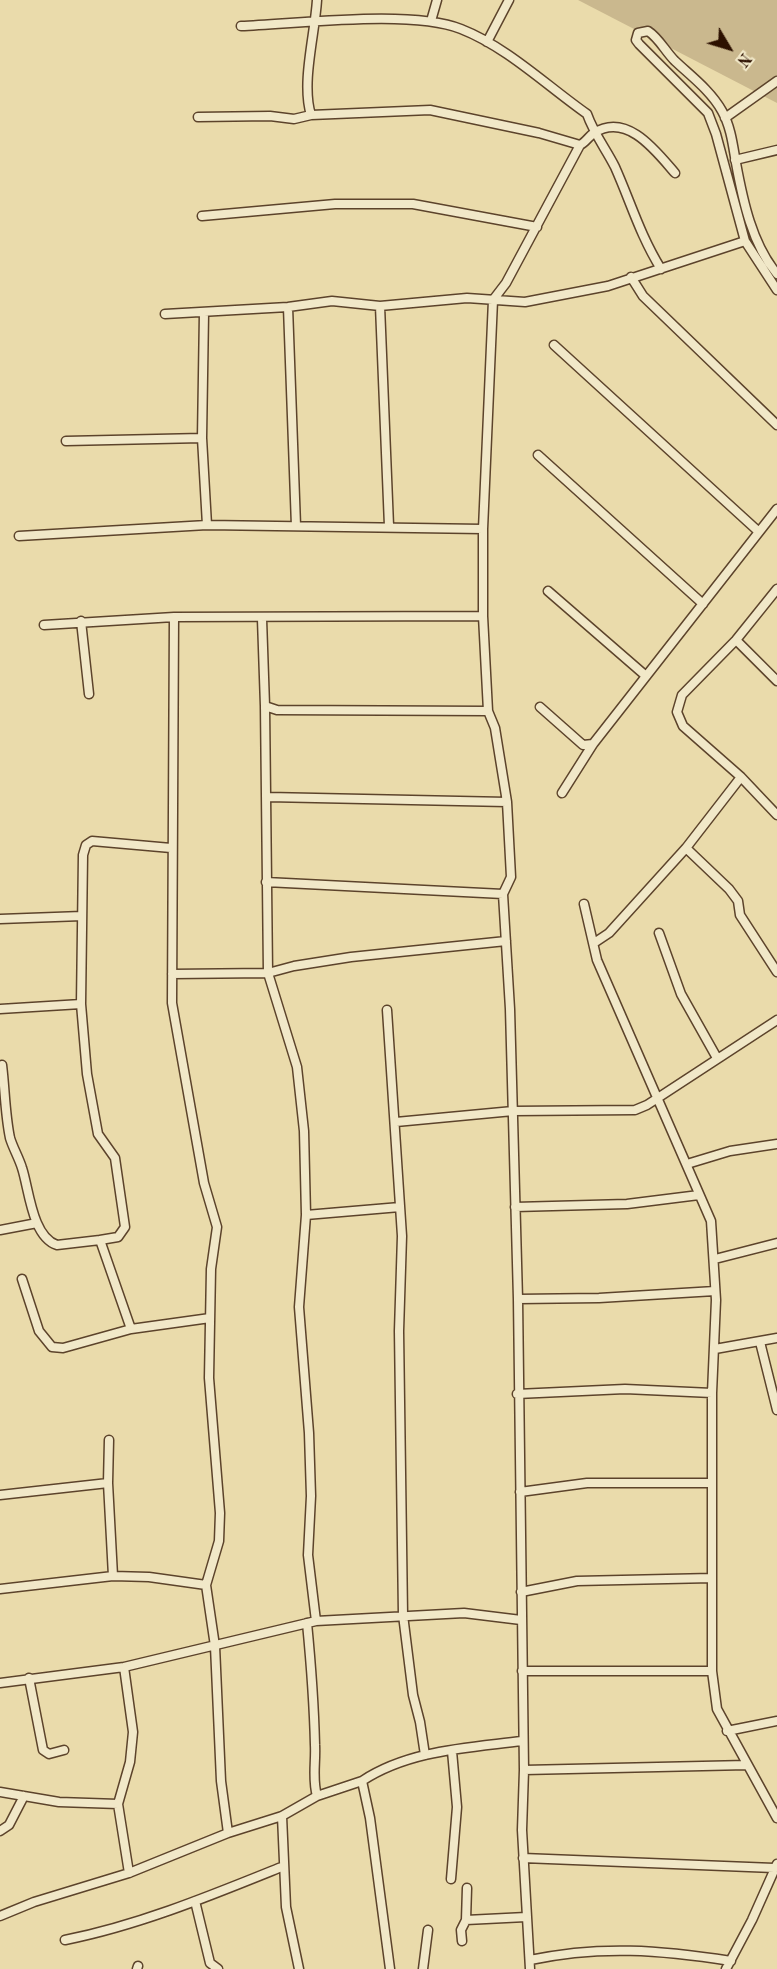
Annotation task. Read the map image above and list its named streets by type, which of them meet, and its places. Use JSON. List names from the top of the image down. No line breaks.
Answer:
{"north":"bottom right"}
